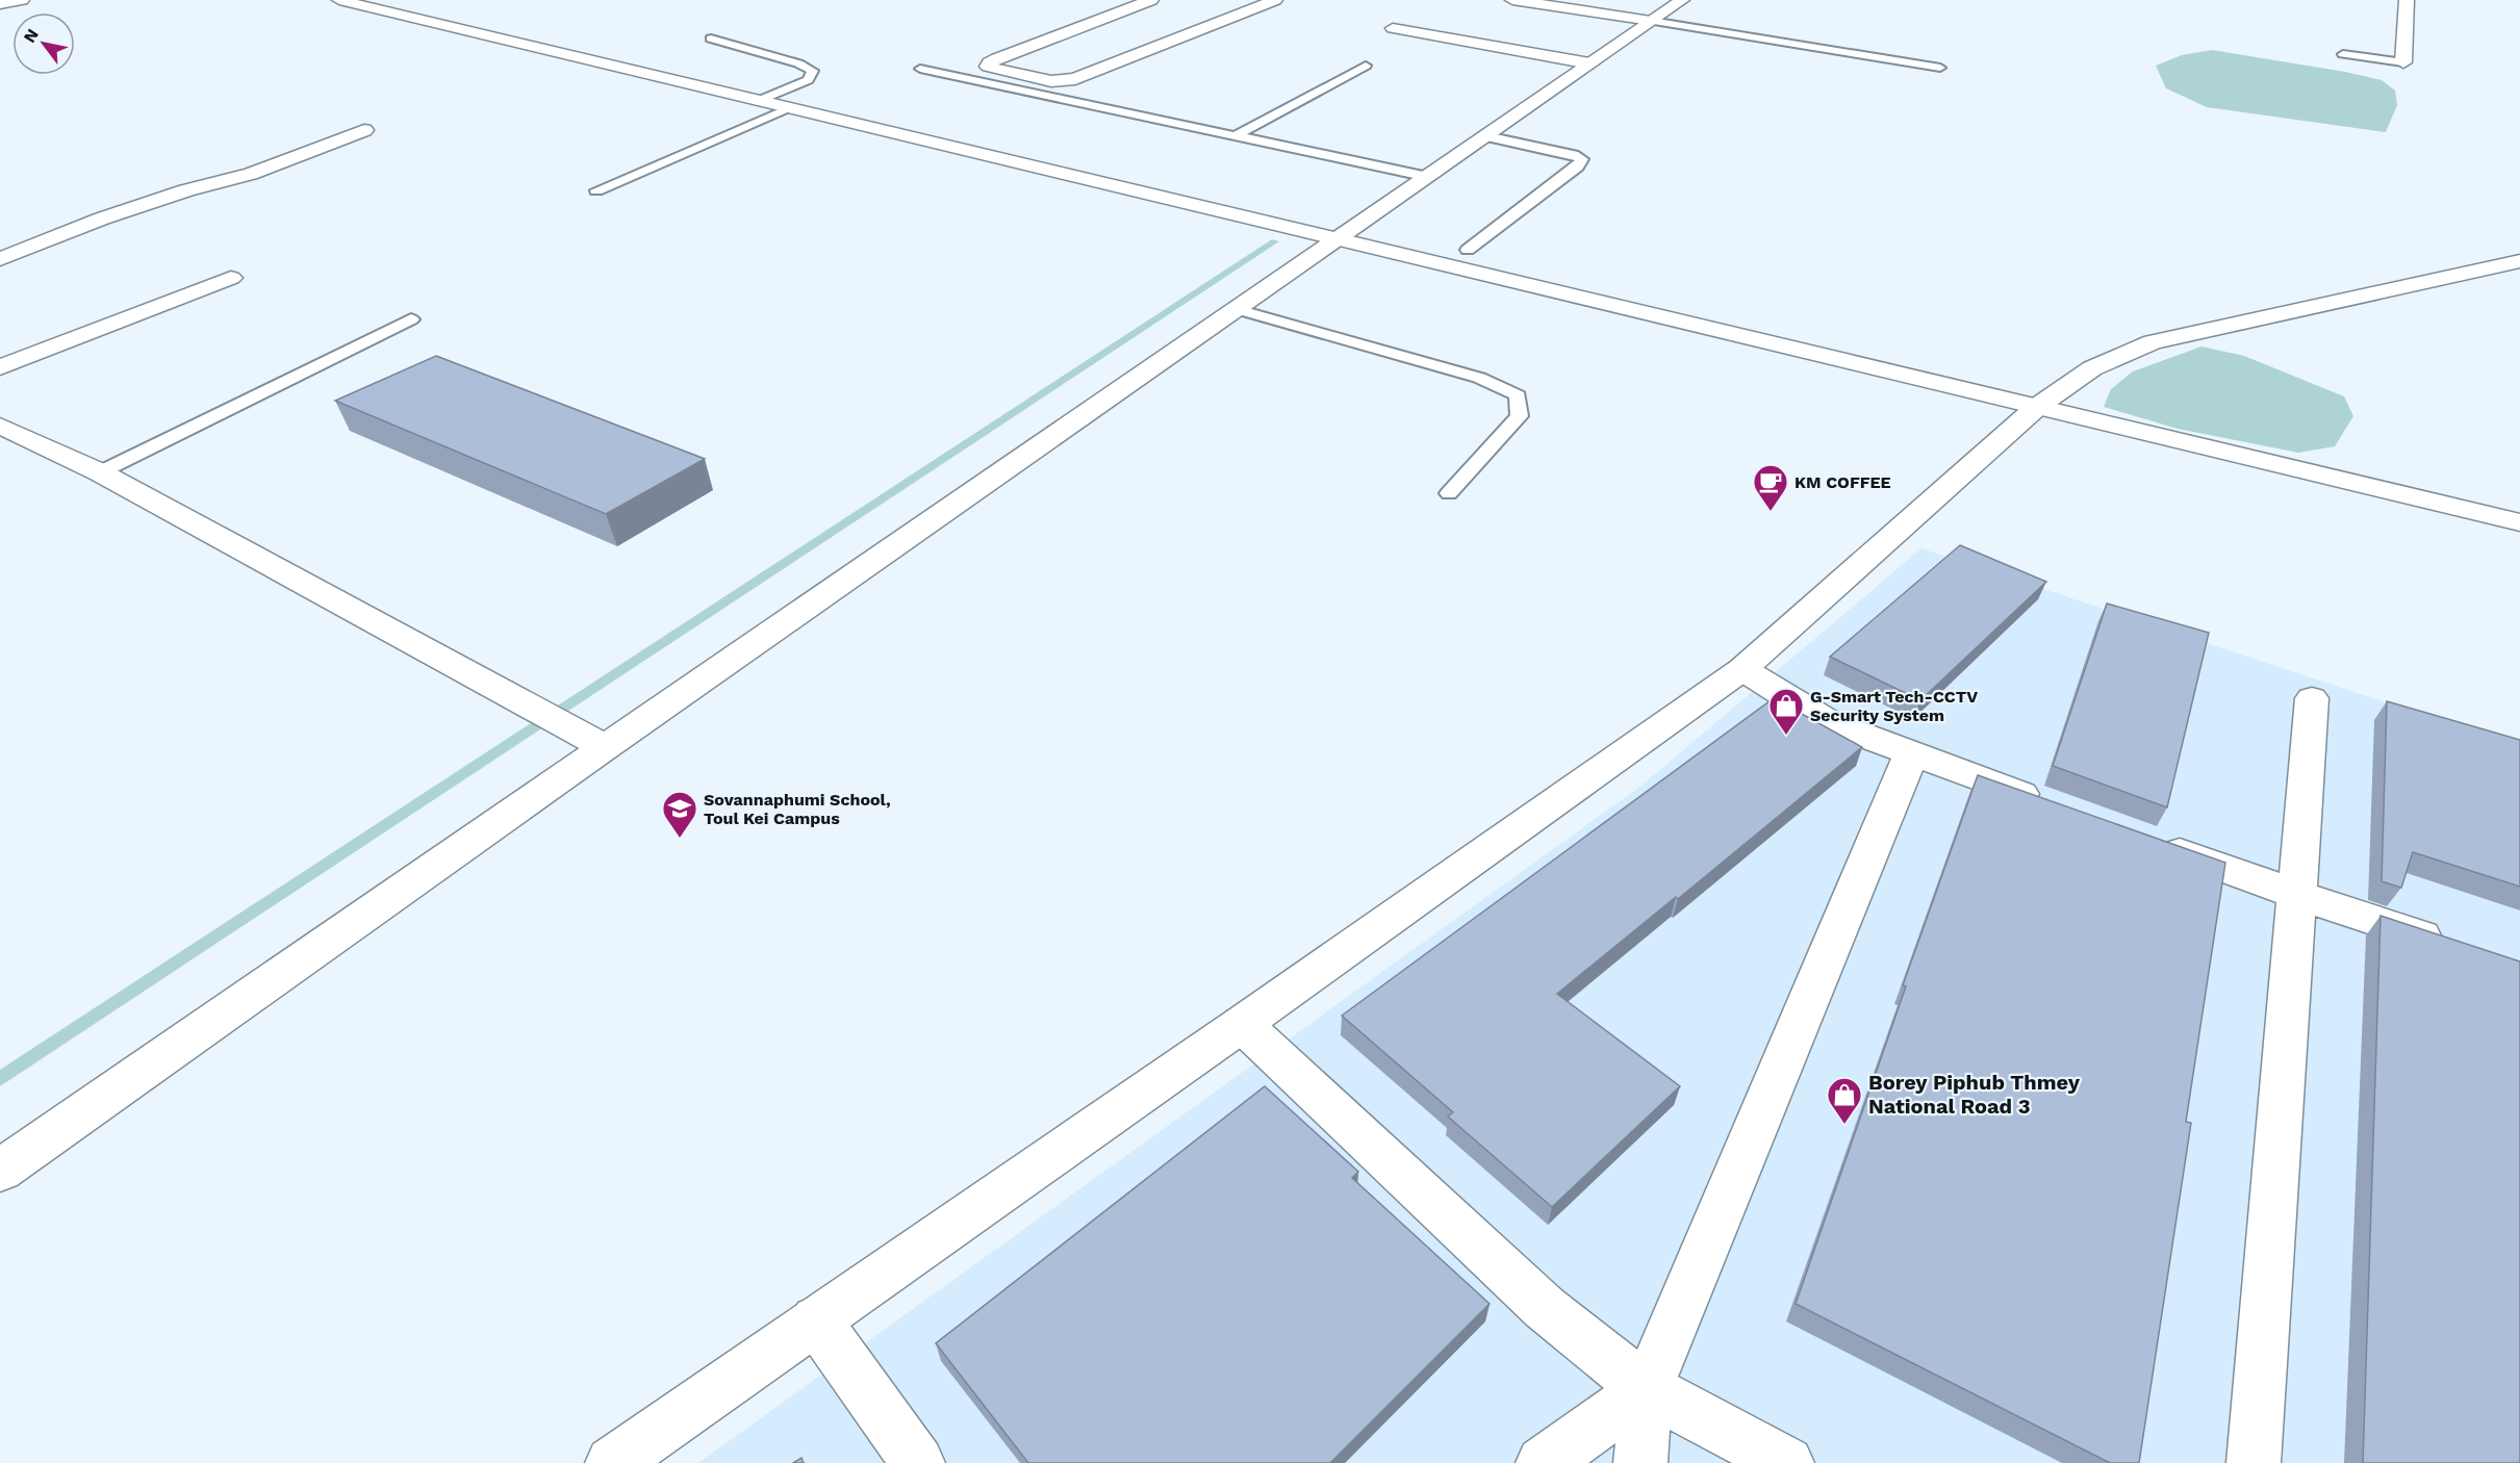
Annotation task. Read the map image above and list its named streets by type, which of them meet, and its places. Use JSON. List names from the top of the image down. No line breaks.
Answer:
{"places":{"cafe":["KM COFFEE"],"shop":["G-Smart Tech-CCTV Security System","Borey Piphub Thmey National Road 3"],"school or university":["Sovannaphumi School, Toul Kei Campus"]},"north":"top left"}
